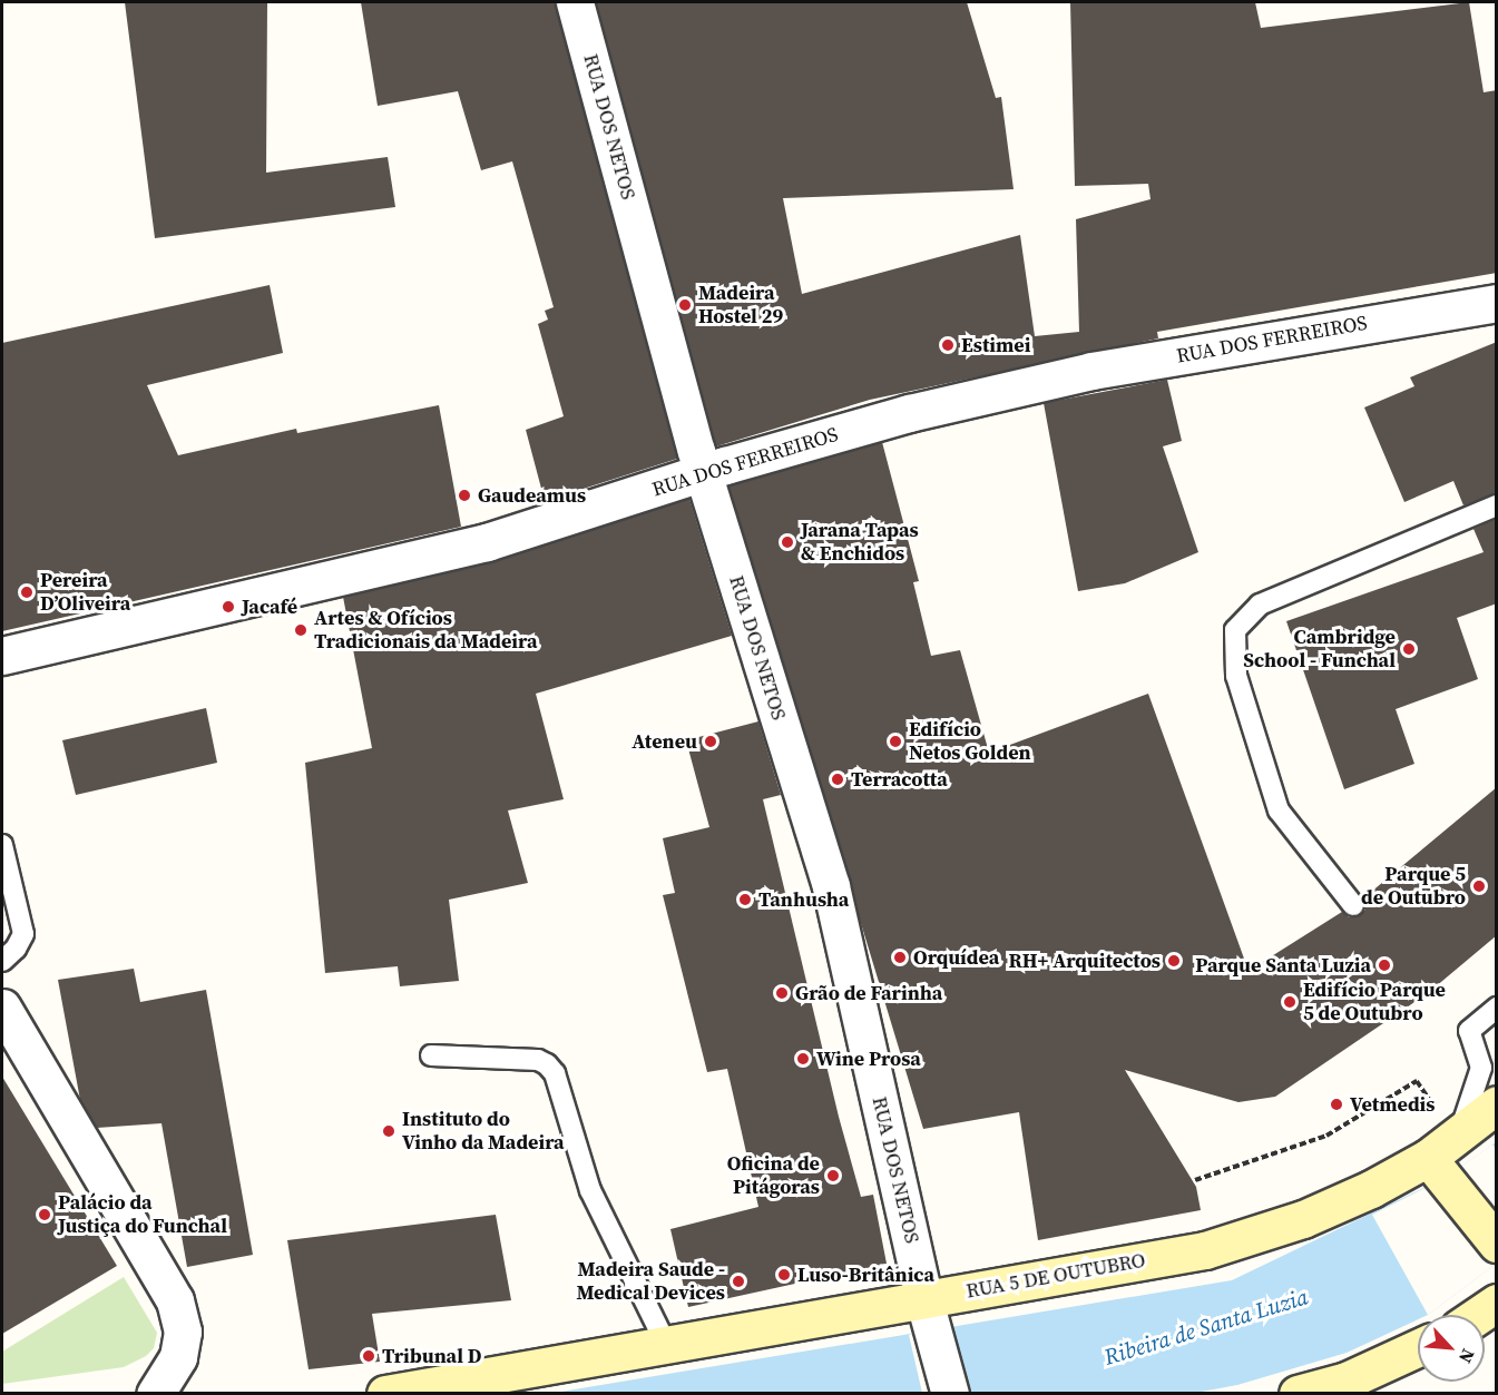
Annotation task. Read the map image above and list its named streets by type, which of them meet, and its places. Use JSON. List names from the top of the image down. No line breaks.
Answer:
{"streets":{"main road":["RUA 5 DE OUTUBRO"],"street":["RUA DOS NETOS","RUA DOS FERREIROS"]},"crossings":[["RUA DOS NETOS","RUA DOS FERREIROS"],["RUA DOS NETOS","RUA 5 DE OUTUBRO"]],"water":["Ribeira de Santa Luzia"],"places":["Madeira Hostel 29","Estimei","Gaudeamus","Jarana Tapas & Enchidos","Pereira D’Oliveira","Jacafé","Artes & Ofícios Tradicionais da Madeira","Cambridge School - Funchal","Ateneu","Edifício Netos Golden","Terracotta","Parque 5 de Outubro","Tanhusha","Orquídea","RH+ Arquitectos","Parque Santa Luzia","Grão de Farinha","Edifício Parque 5 de Outubro","Wine Prosa","Vetmedis","Instituto do Vinho da Madeira","Oficina de Pitágoras","Palácio da Justiça do Funchal","Luso-Britânica","Madeira Saude - Medical Devices","Tribunal D"],"north":"bottom right"}
